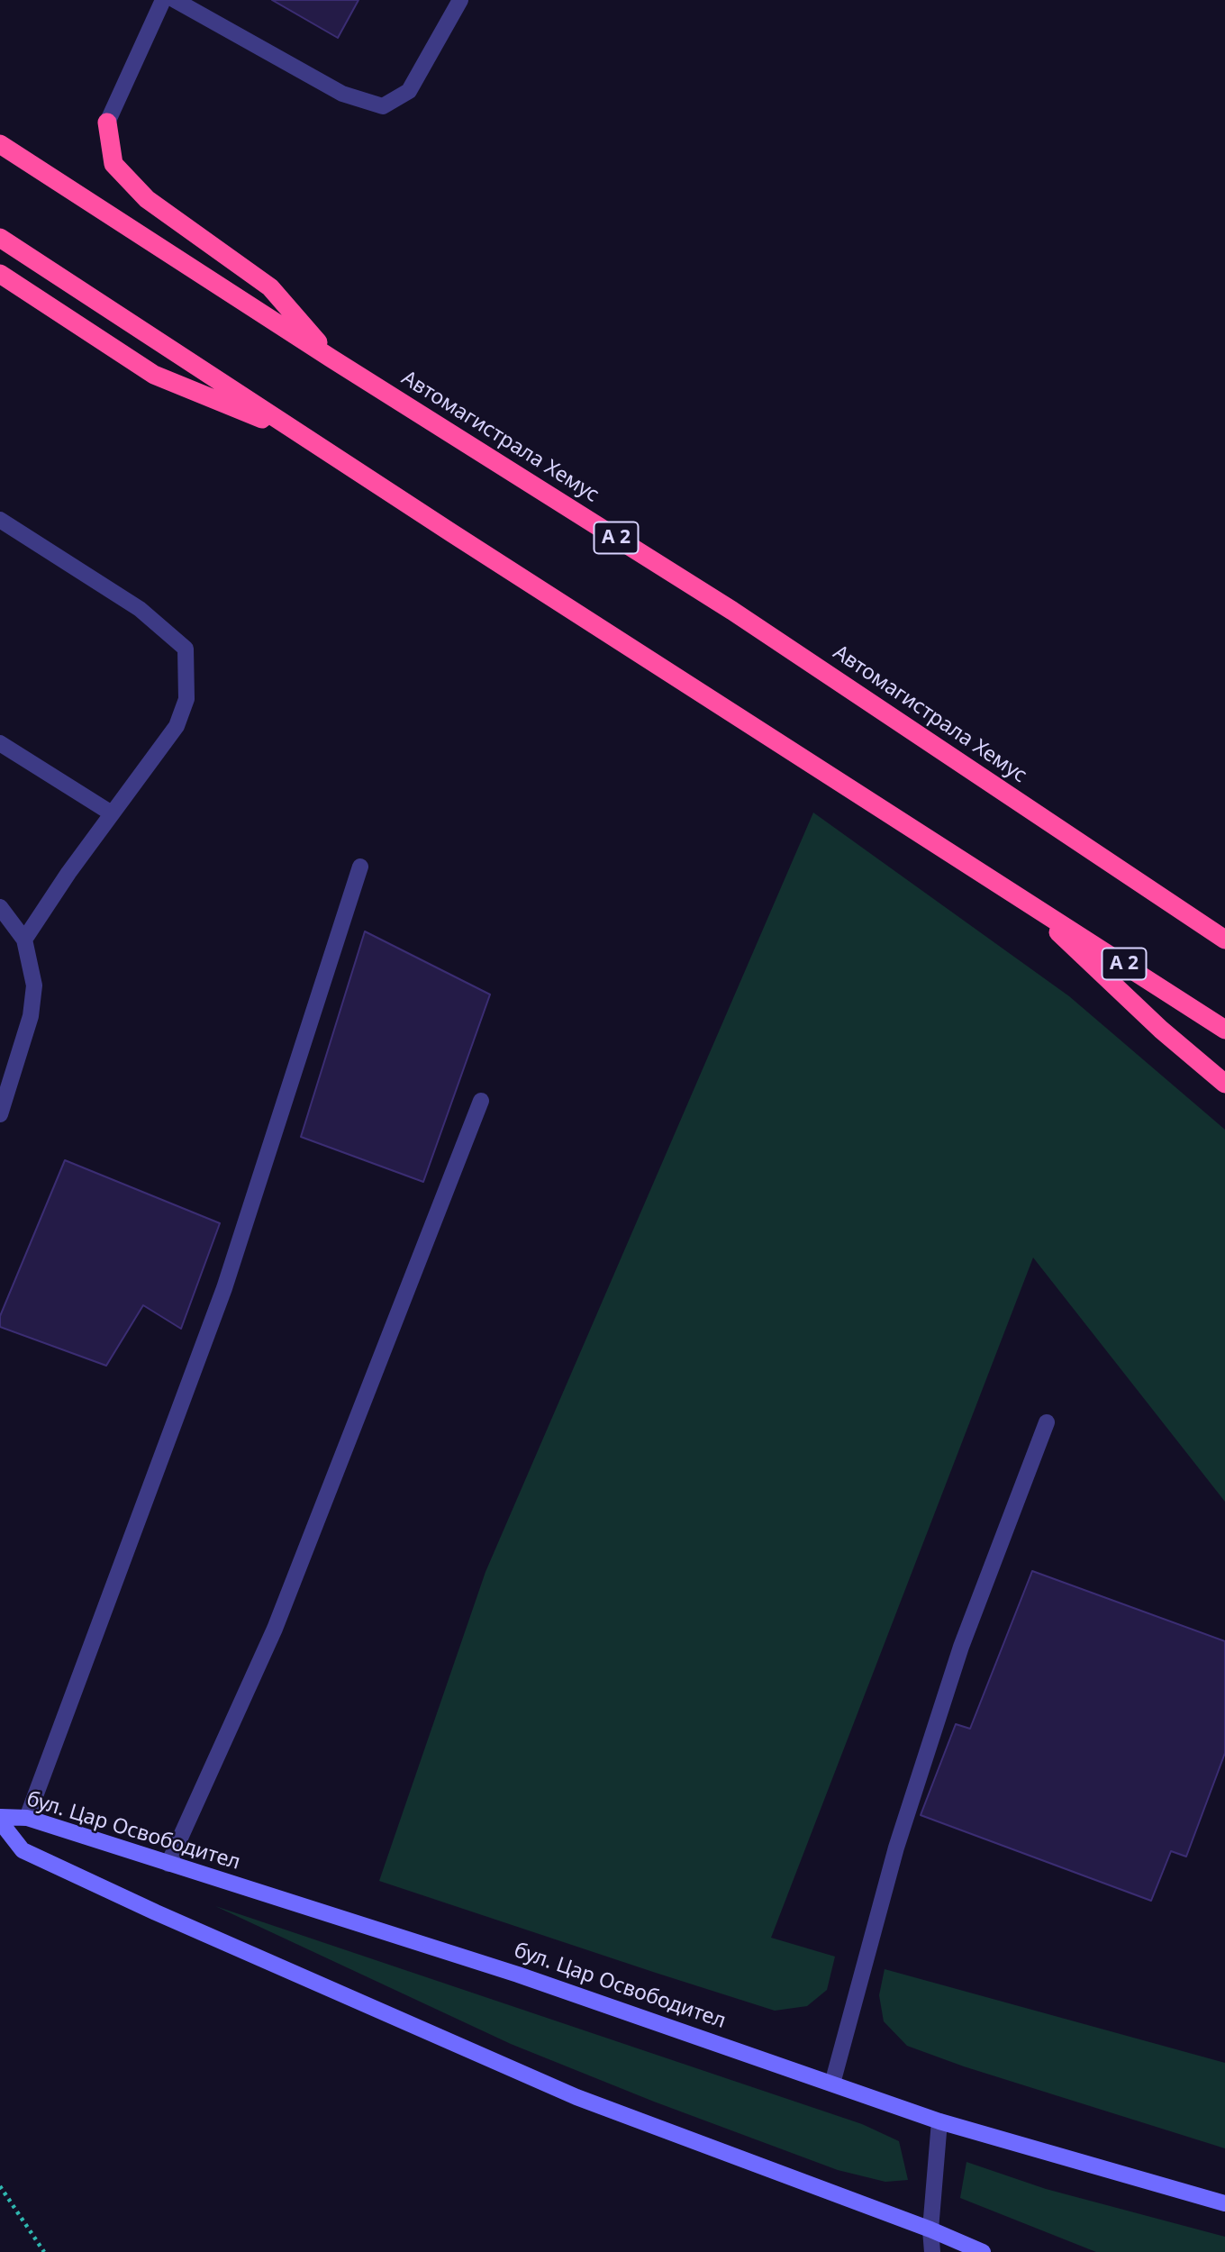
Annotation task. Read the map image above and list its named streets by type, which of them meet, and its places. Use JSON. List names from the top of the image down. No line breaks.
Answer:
{"streets":{"highway":["Автомагистрала Хемус","A 2"],"main road":["бул. Цар Освободител"]}}
